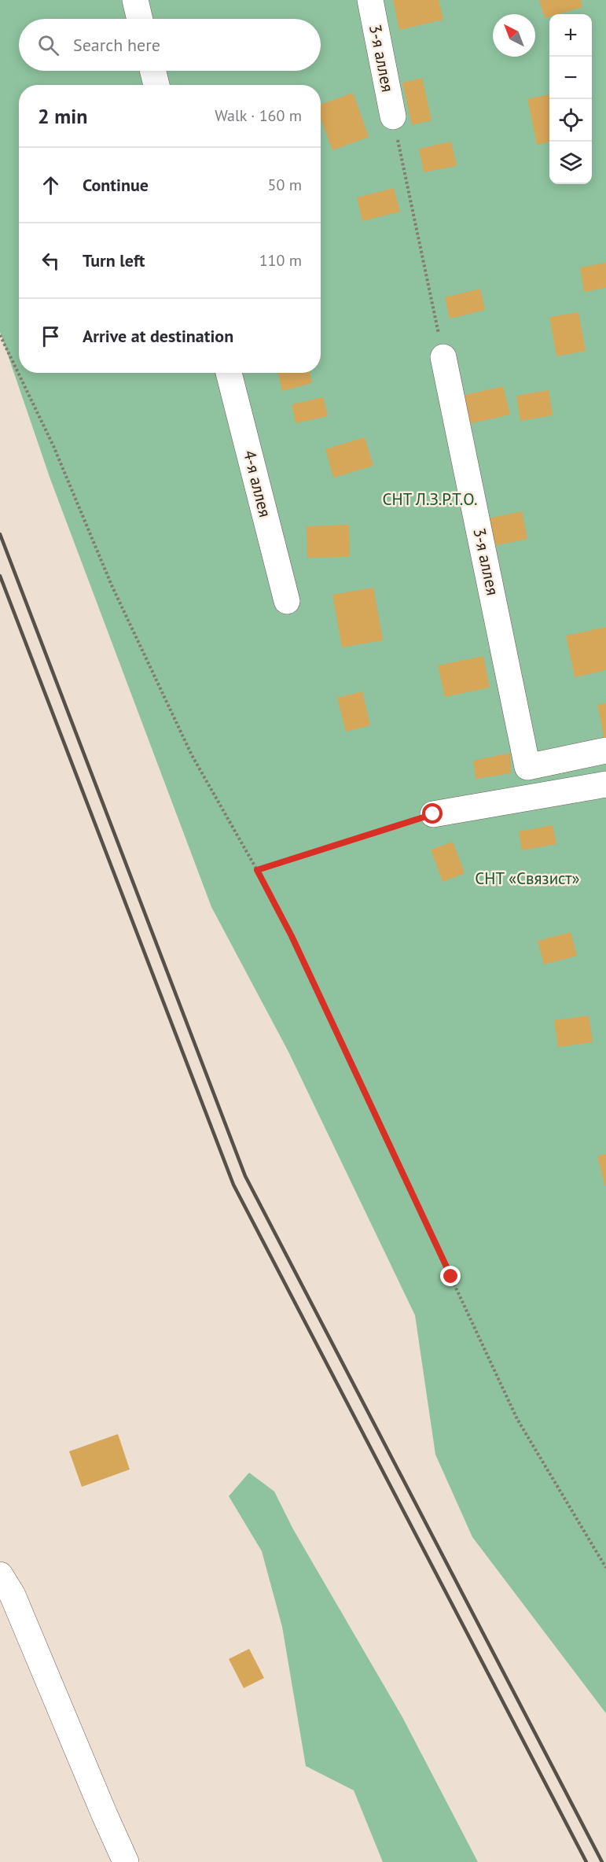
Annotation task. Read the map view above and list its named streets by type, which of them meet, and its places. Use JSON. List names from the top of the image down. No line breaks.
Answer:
{"streets":{"street":["3-я аллея","4-я аллея"]},"parks":["СНТ Л.З.Р.Т.О.","СНТ «Связист»"],"north":"top left","page":{"map_buttons":["+","−"],"search":"Search here","heading":["2 min","Walk · 160 m"],"list":[["Continue","50 m"],["Turn left","110 m"],"Arrive at destination"]}}
